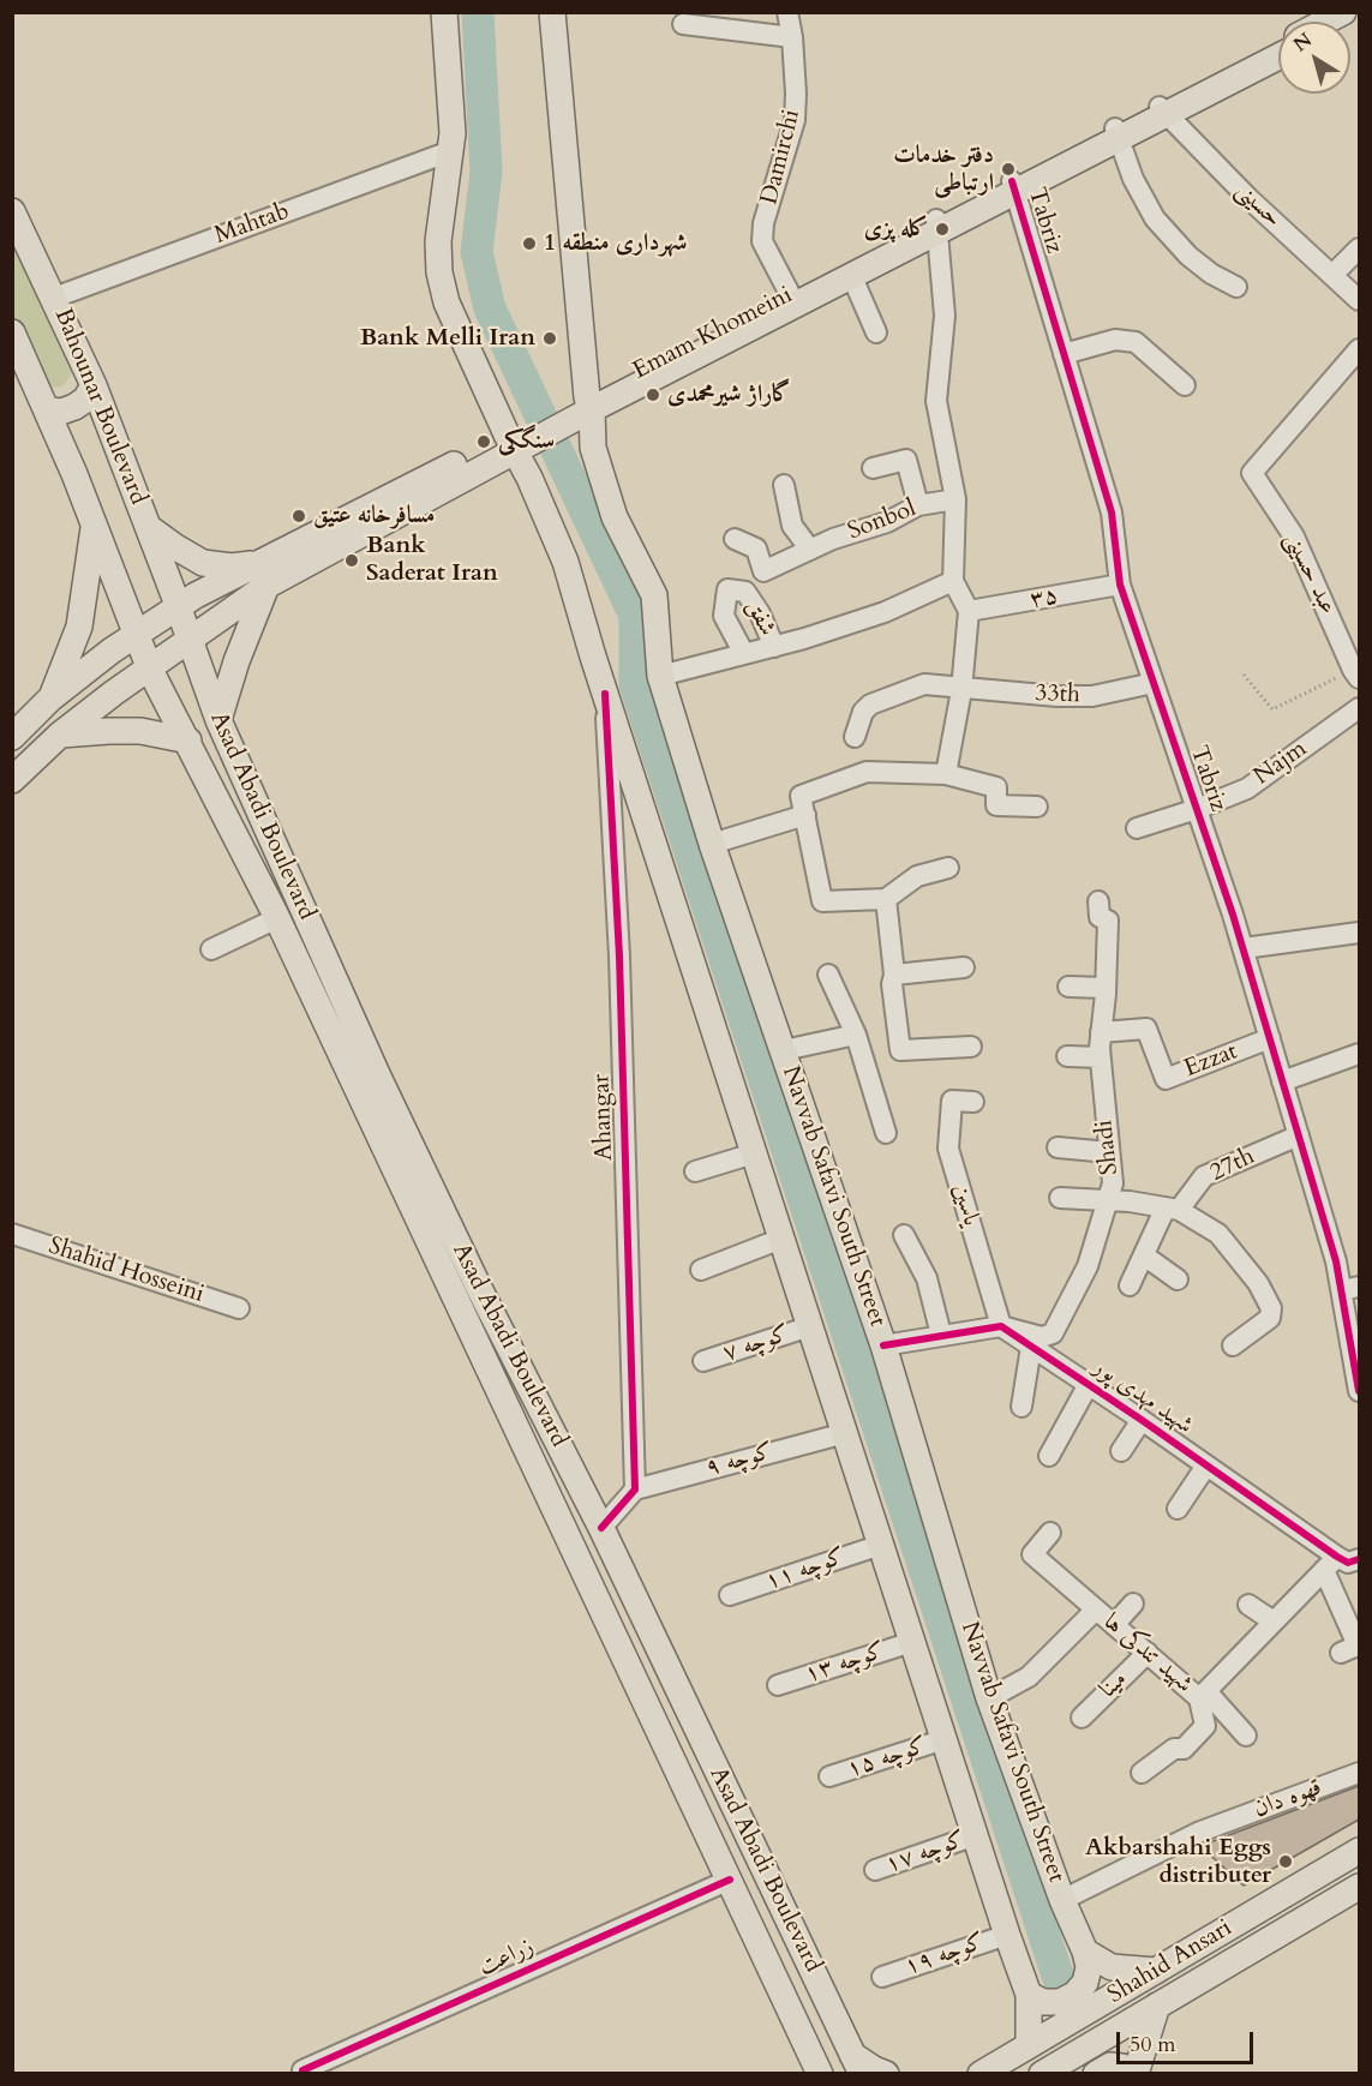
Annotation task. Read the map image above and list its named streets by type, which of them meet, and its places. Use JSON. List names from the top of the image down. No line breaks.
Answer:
{"streets":{"main road":["Emam Khomeini","Bahounar Boulevard","Asad Abadi Boulevard","Navvab Safavi South Street","Shahid Ansari"],"street":["Damirchi","حسینی","Tabriz","Mahtab","Sonbol","عبد حسینی","۳۵","شفق","33th","Najm","Ezzat","Ahangar","Shadi","27th","یاسین","Shahid Hosseini","کوچه ۷","شهید مهدی پور","کوچه ۹","کوچه ۱۱","شهید تندکی ها","کوچه ۱۳","مینا","کوچه ۱۵","قهوه دان","کوچه ۱۷","کوچه ۱۹","زراعت"]},"crossings":[["Damirchi","Emam Khomeini"],["حسینی","Emam Khomeini"],["Tabriz","Emam Khomeini"],["Tabriz","۳۵"],["Tabriz","33th"],["Tabriz","Najm"],["Tabriz","Ezzat"],["Tabriz","27th"],["Mahtab","Bahounar Boulevard"],["Emam Khomeini","Bahounar Boulevard"],["Emam Khomeini","Asad Abadi Boulevard"],["Emam Khomeini","Navvab Safavi South Street"],["Bahounar Boulevard","Asad Abadi Boulevard"],["Asad Abadi Boulevard","زراعت"],["Ezzat","Shadi"],["Ahangar","کوچه ۹"],["Shadi","یاسین"],["Shadi","شهید مهدی پور"],["Navvab Safavi South Street","قهوه دان"],["یاسین","شهید مهدی پور"],["شهید مهدی پور","شهید تندکی ها"],["شهید تندکی ها","مینا"]],"places":["دفتر خدمات ارتباطی","کله پزی","شهرداری منطقه 1","Bank Melli Iran","گاراژ شیرمحمدی","سنگکی","مسافرخانه عتیق","Bank Saderat Iran","Akbarshahi Eggs distributer"],"scale_bar":"50 m","north":"top left"}
